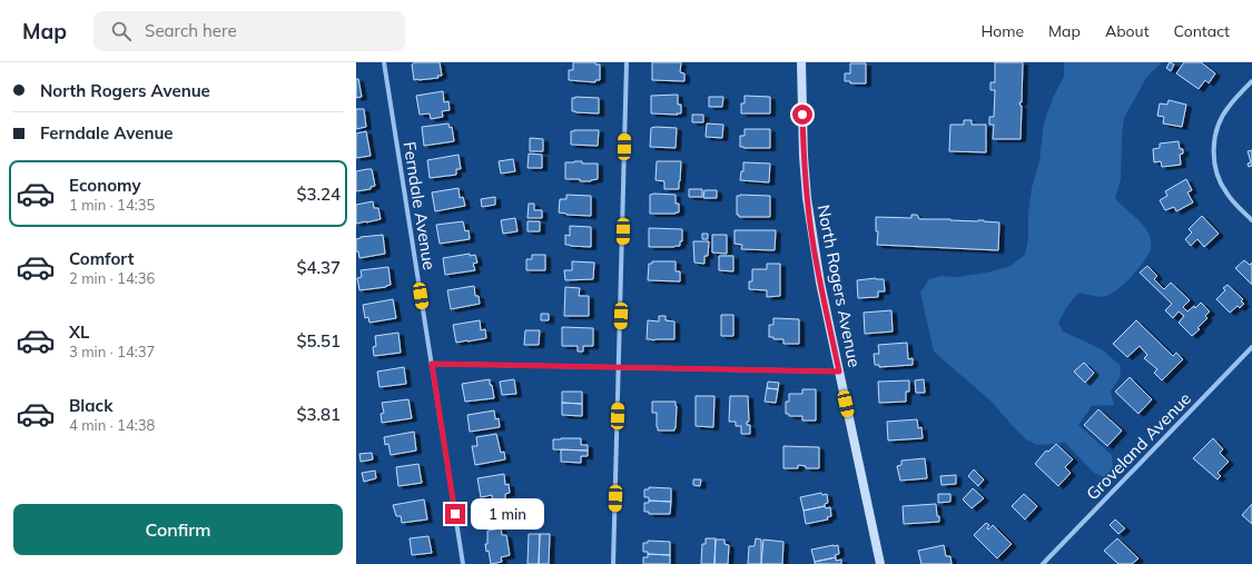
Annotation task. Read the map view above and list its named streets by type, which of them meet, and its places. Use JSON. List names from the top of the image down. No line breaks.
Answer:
{"streets":{"street":["Ferndale Avenue","North Rogers Avenue","Groveland Avenue"]},"page":{"header":"Map","search":"Search here","nav":["Home","Map","About","Contact"],"banner":["North Rogers Avenue","Ferndale Avenue"],"list":[{"name":"Economy","note":"1 min · 14:35","value":"$3.24"},{"name":"Comfort","note":"2 min · 14:36","value":"$4.37"},{"name":"XL","note":"3 min · 14:37","value":"$5.51"},{"name":"Black","note":"4 min · 14:38","value":"$3.81"}],"buttons":"Confirm","bubble":"1 min"}}
